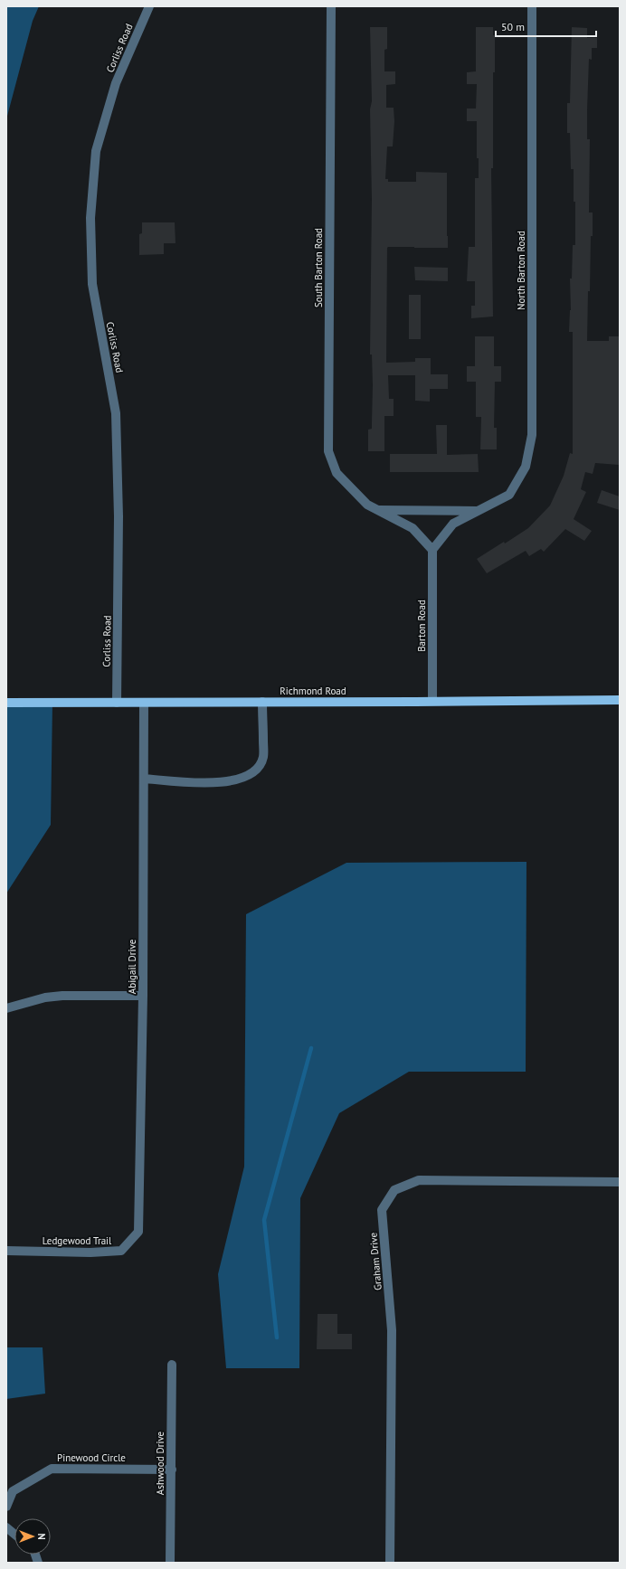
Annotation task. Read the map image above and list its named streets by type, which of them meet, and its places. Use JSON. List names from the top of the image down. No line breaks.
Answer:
{"streets":{"main road":["Richmond Road"],"street":["Corliss Road","South Barton Road","North Barton Road","Barton Road","Abigail Drive","Ledgewood Trail","Graham Drive","Pinewood Circle","Ashwood Drive"]},"crossings":[["Corliss Road","Richmond Road"],["South Barton Road","North Barton Road"],["South Barton Road","Barton Road"],["North Barton Road","Barton Road"],["Barton Road","Richmond Road"],["Richmond Road","Abigail Drive"],["Abigail Drive","Ledgewood Trail"],["Pinewood Circle","Ashwood Drive"]],"scale_bar":"50 m","north":"right"}
